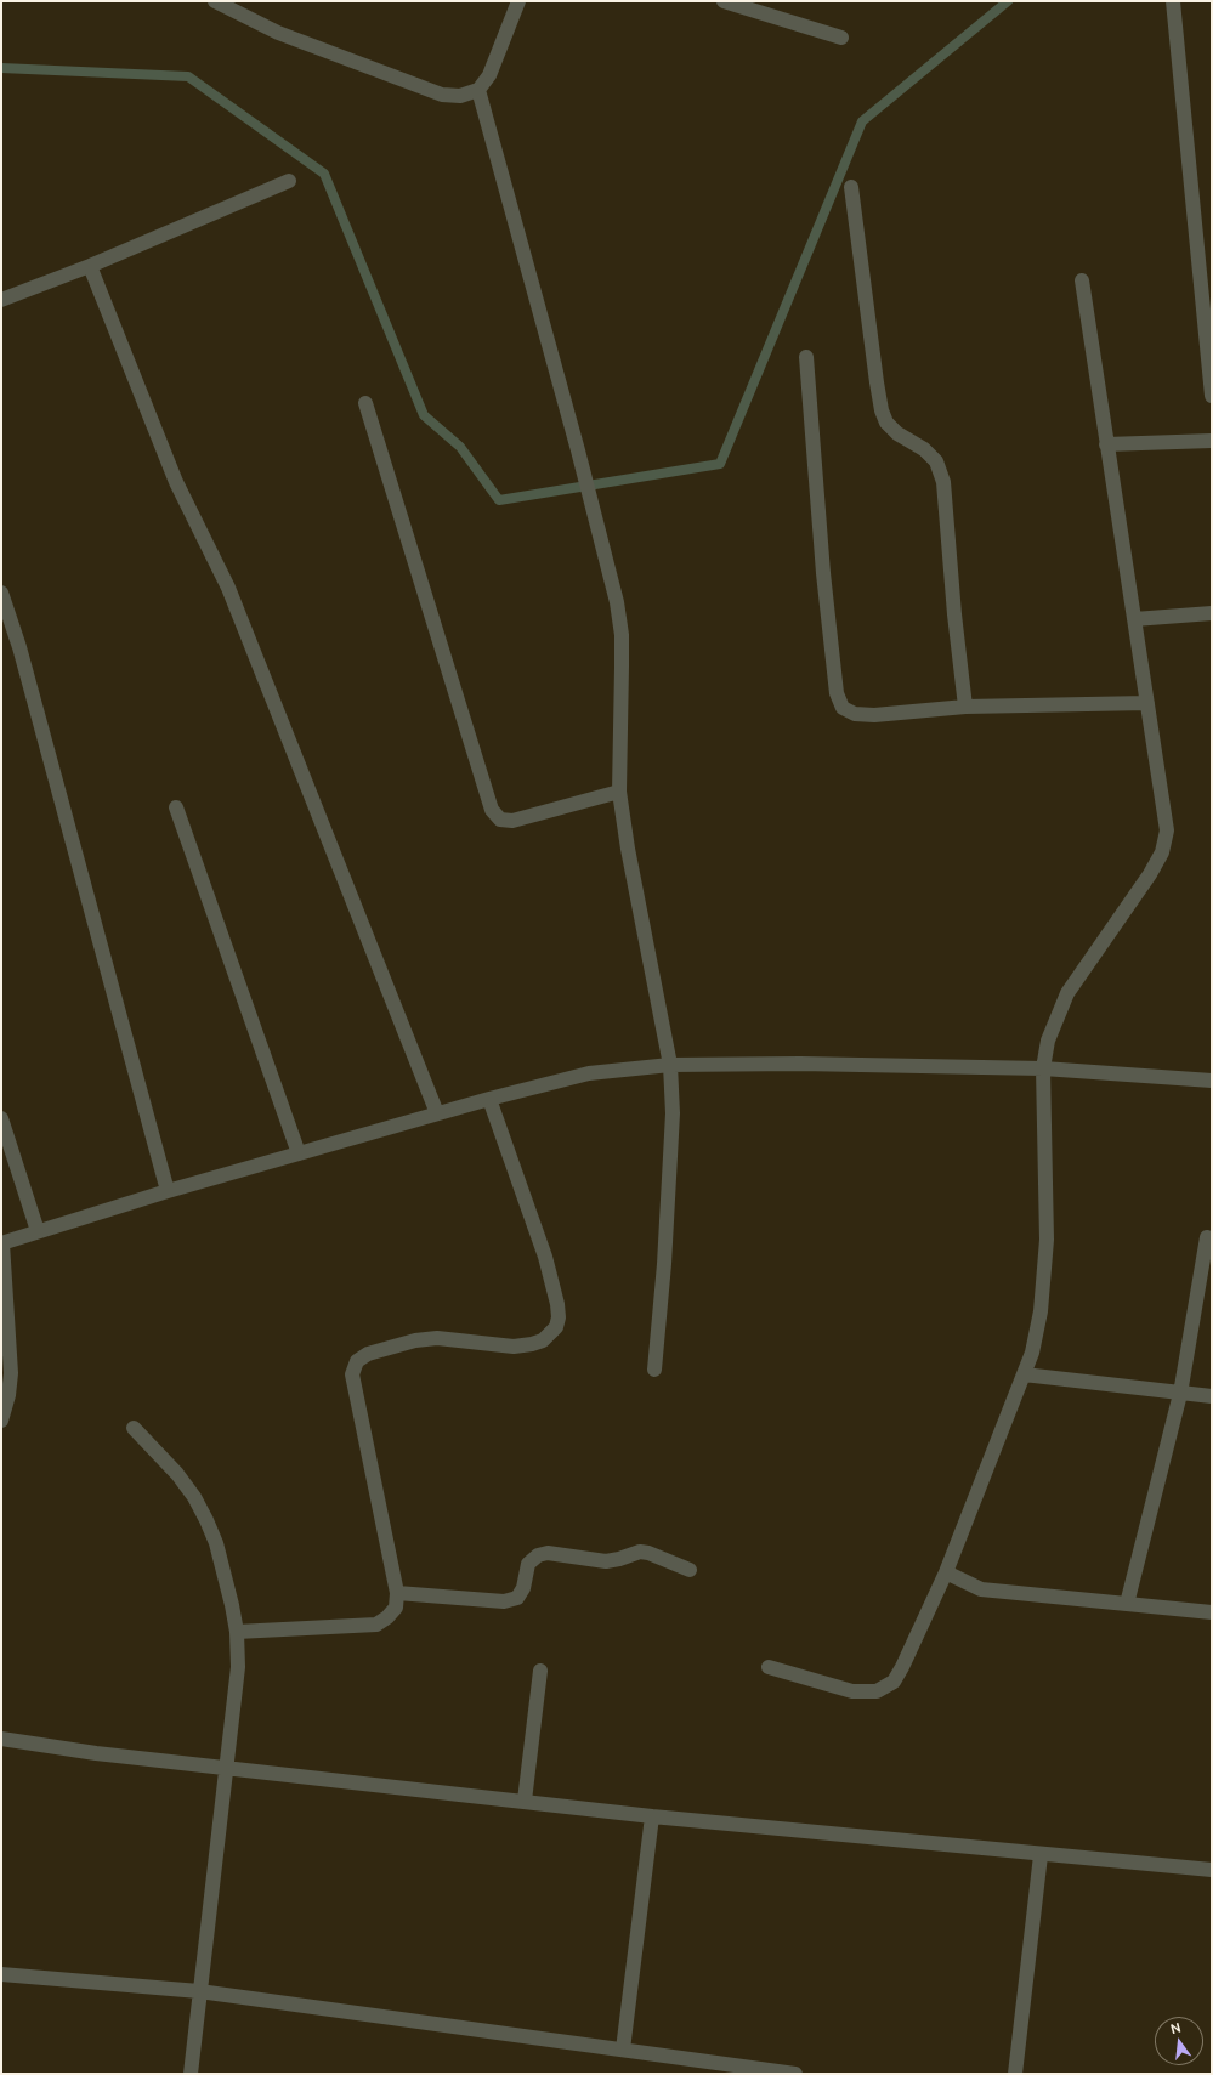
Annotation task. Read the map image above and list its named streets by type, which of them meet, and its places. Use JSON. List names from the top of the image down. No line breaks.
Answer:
{"north":"top"}
